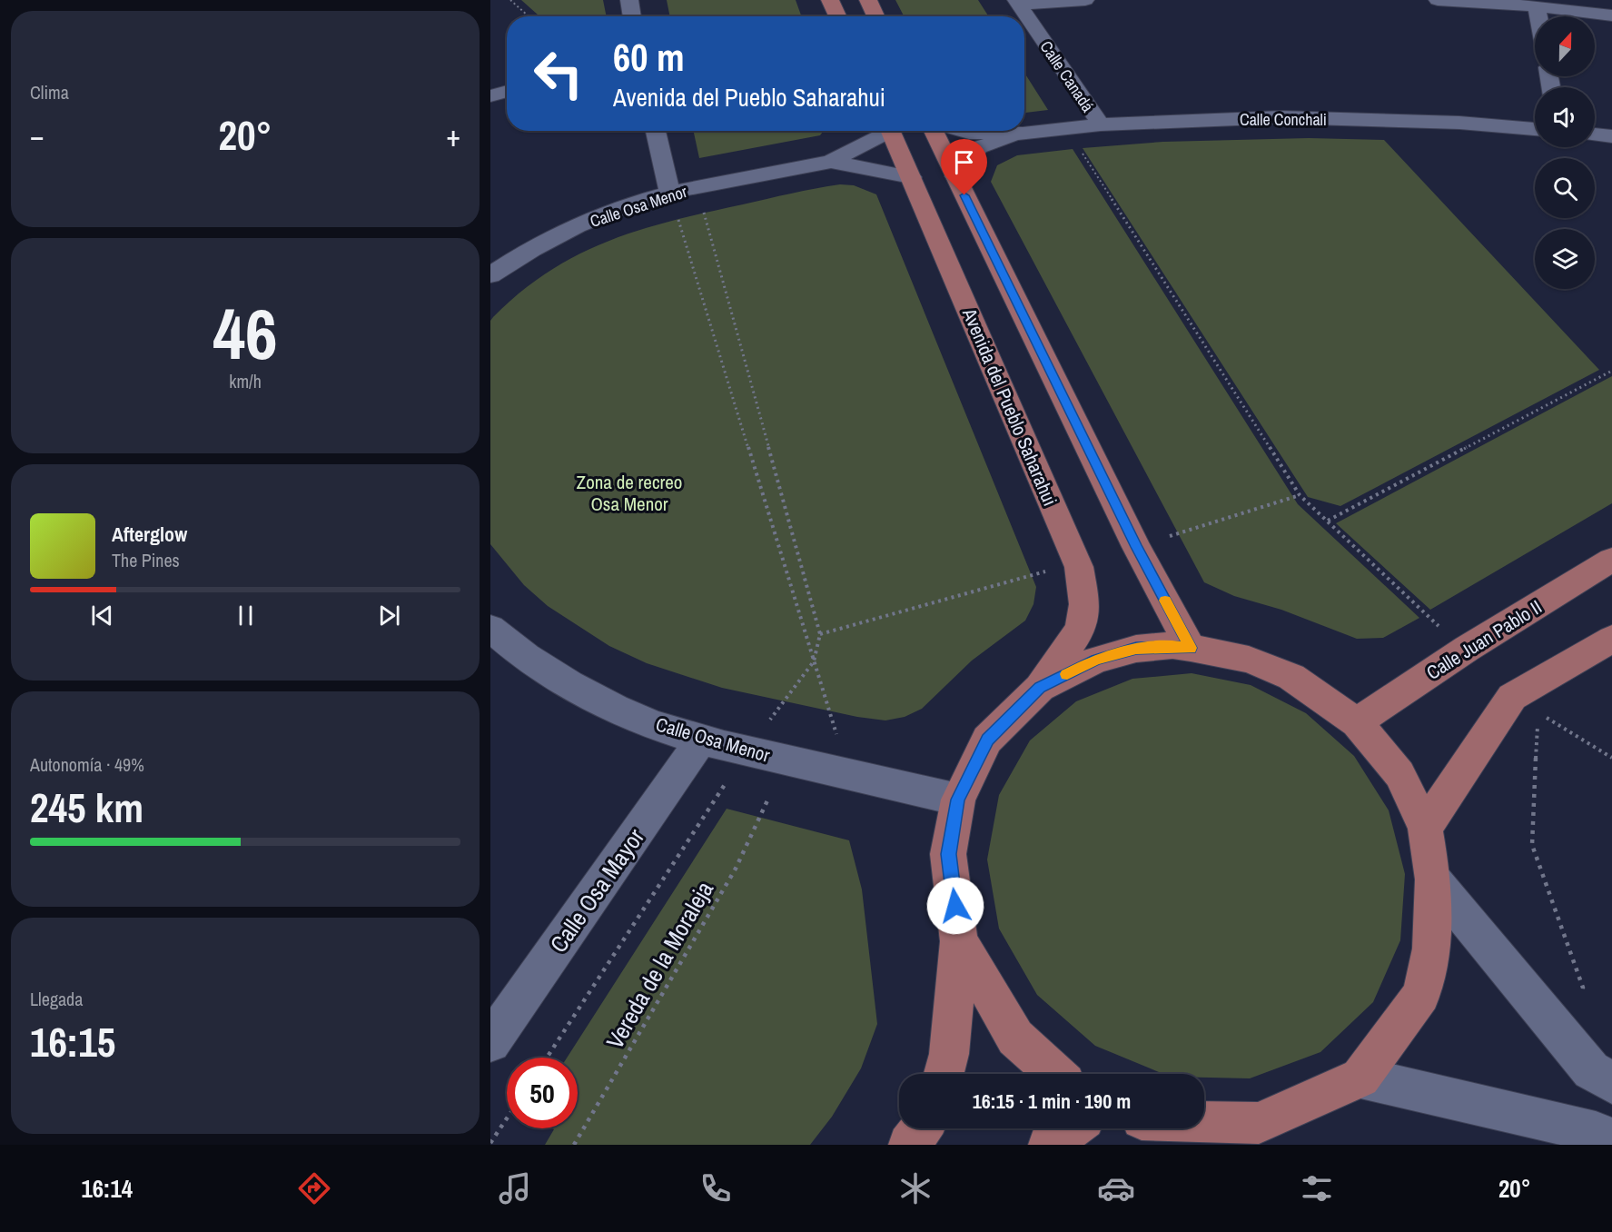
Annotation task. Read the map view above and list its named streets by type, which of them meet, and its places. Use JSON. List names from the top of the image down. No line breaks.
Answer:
{"streets":{"main road":["Avenida del Pueblo Saharahui","Calle Juan Pablo II"],"street":["Calle Canadá","Calle Conchali","Calle Osa Menor","Calle Osa Mayor"],"path":["Vereda de la Moraleja"]},"crossings":[["Calle Canadá","Calle Conchali"],["Calle Osa Menor","Calle Osa Mayor"]],"parks":["Zona de recreo Osa Menor"],"north":"top","page":{"tile":["Clima",["46","km/h"],["Autonomía · 49%","245 km"],["Llegada","16:15"]],"turn":["60 m","Avenida del Pueblo Saharahui"],"heat":["−","20°","+"],"song":["Afterglow","The Pines"],"limit":"50","trip":"16:15 · 1 min · 190 m","tabs":["16:14","20°"]}}
